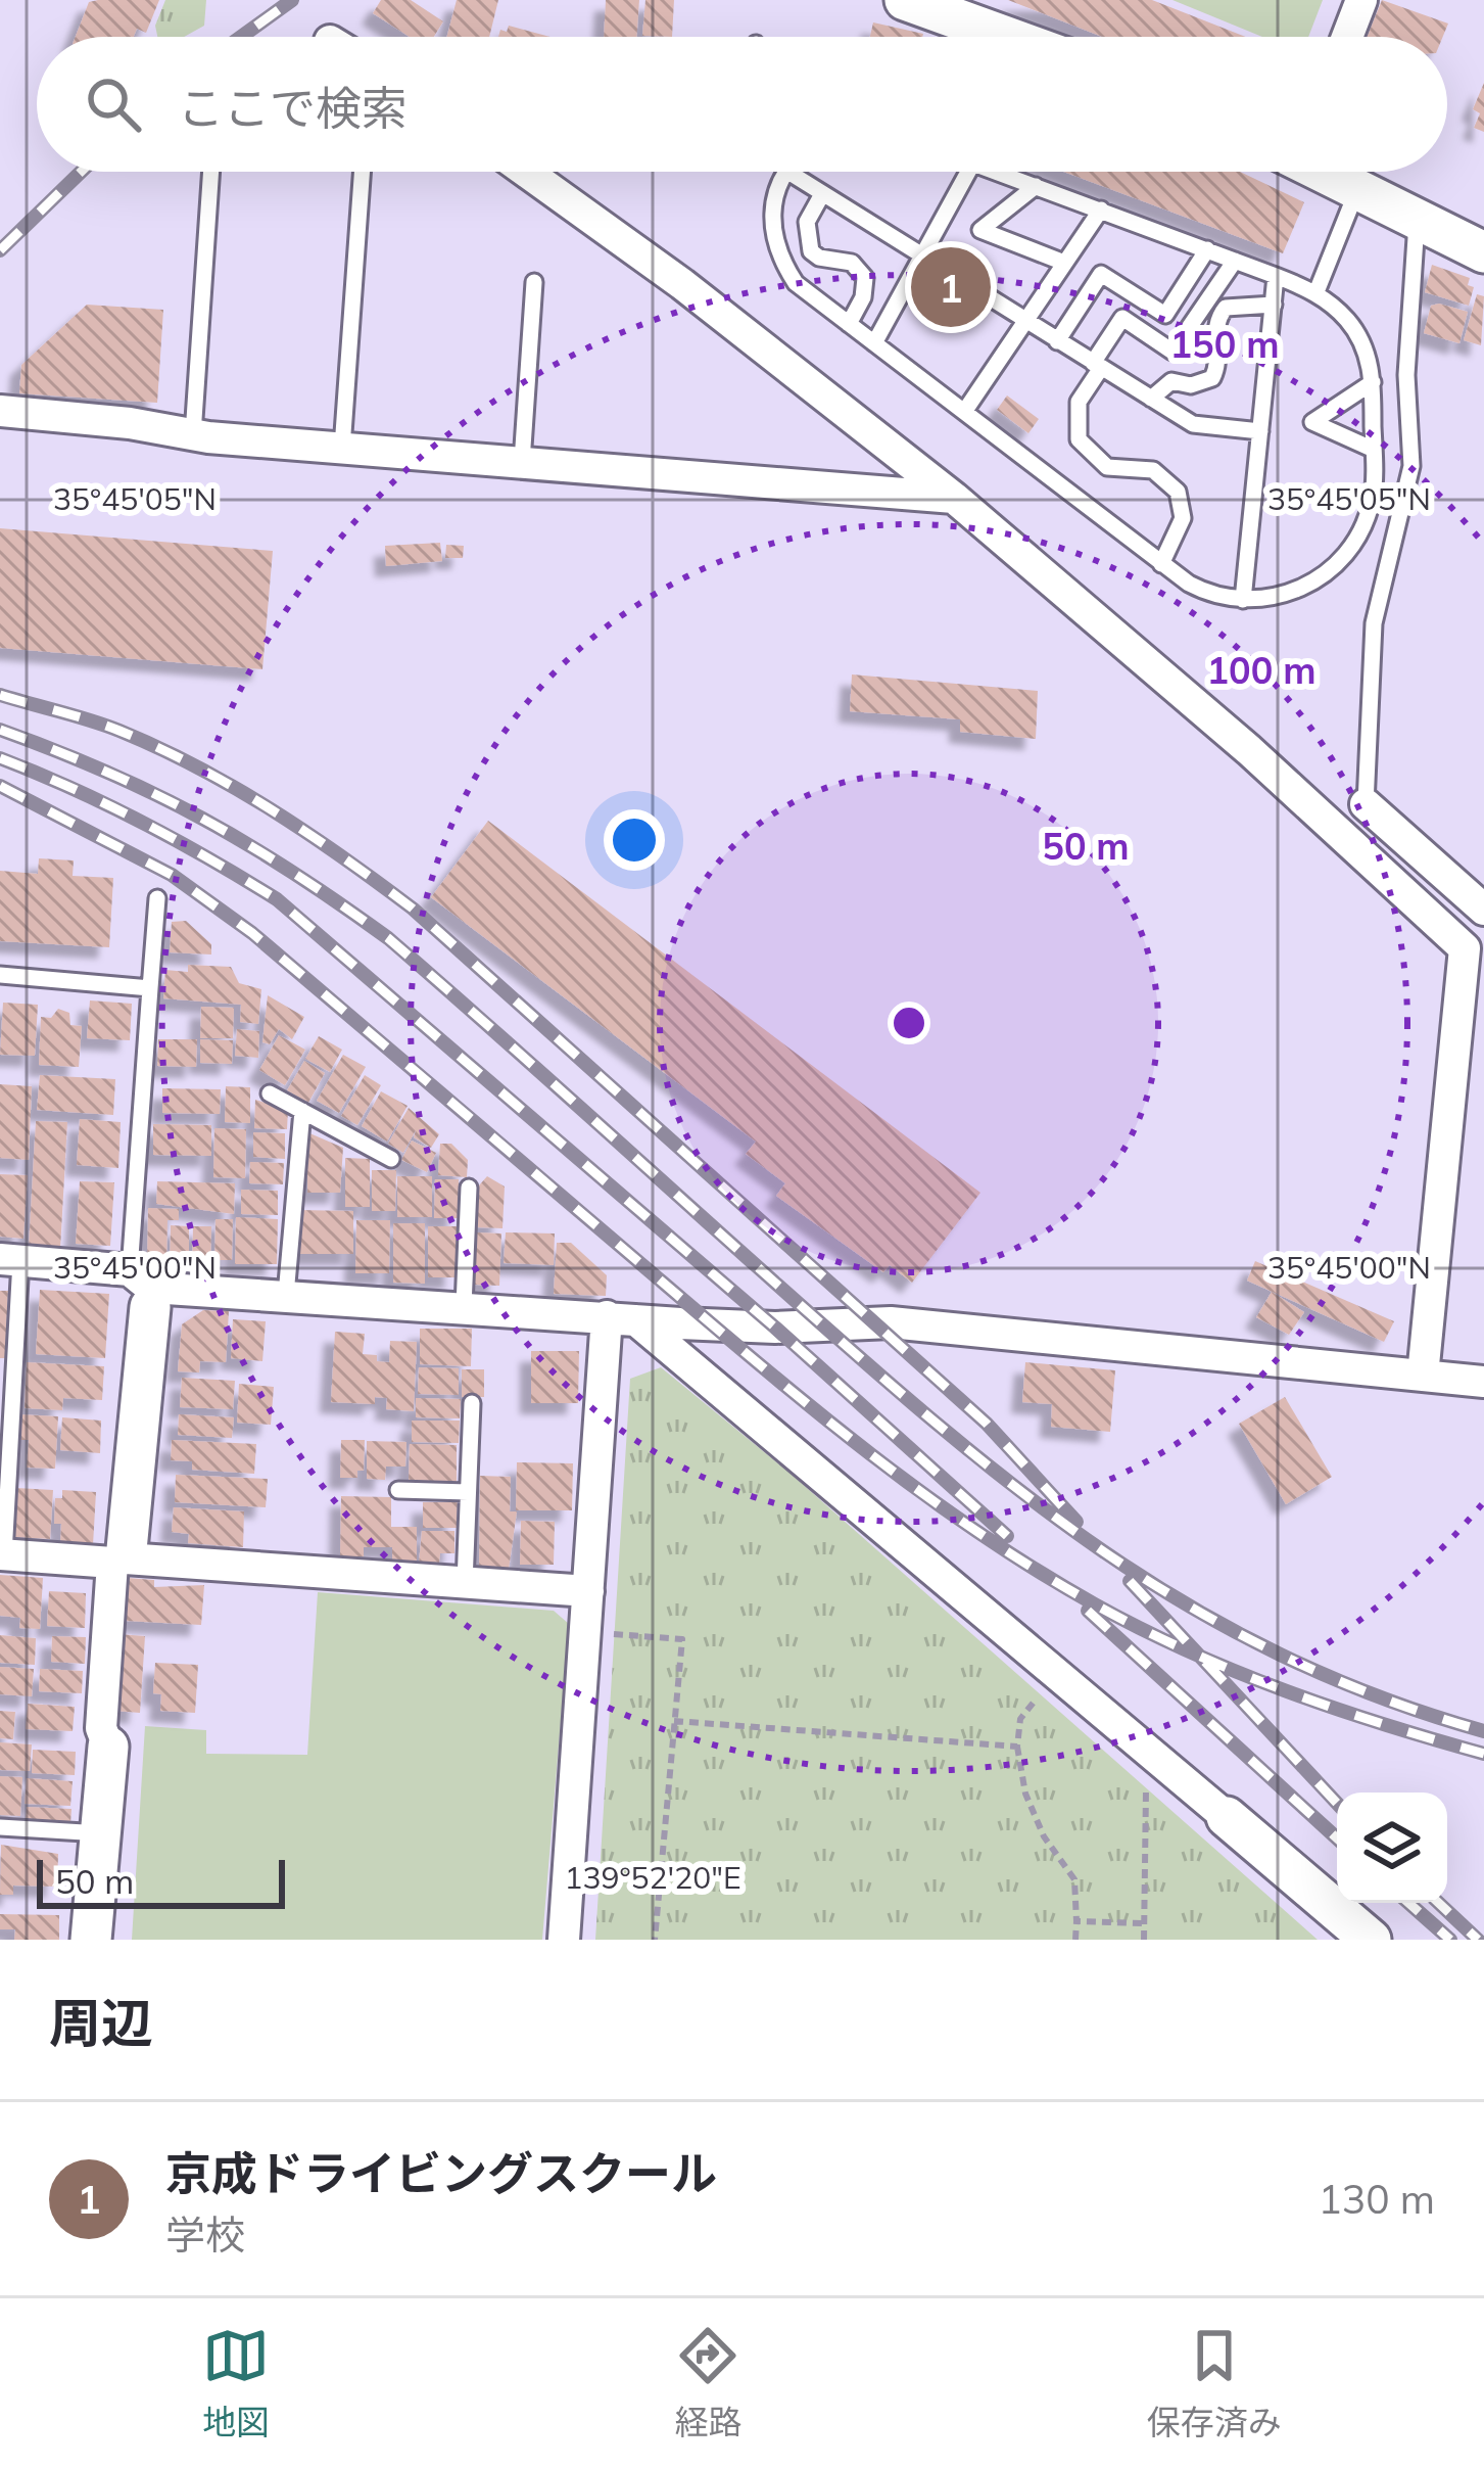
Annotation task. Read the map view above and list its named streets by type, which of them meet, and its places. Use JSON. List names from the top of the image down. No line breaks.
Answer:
{"scale_bar":"50 m","page":{"search":"ここで検索","pins":"1","scale":"50 m","heading":"周辺","list":[{"mark":"1","name":"京成ドライビングスクール","note":"学校","value":"130 m"}],"nav":["地図","経路","保存済み"]},"coordinates":["35°45'05\"N","35°45'00\"N","139°52'20\"E"],"rings":["150 m","100 m","50 m"]}
